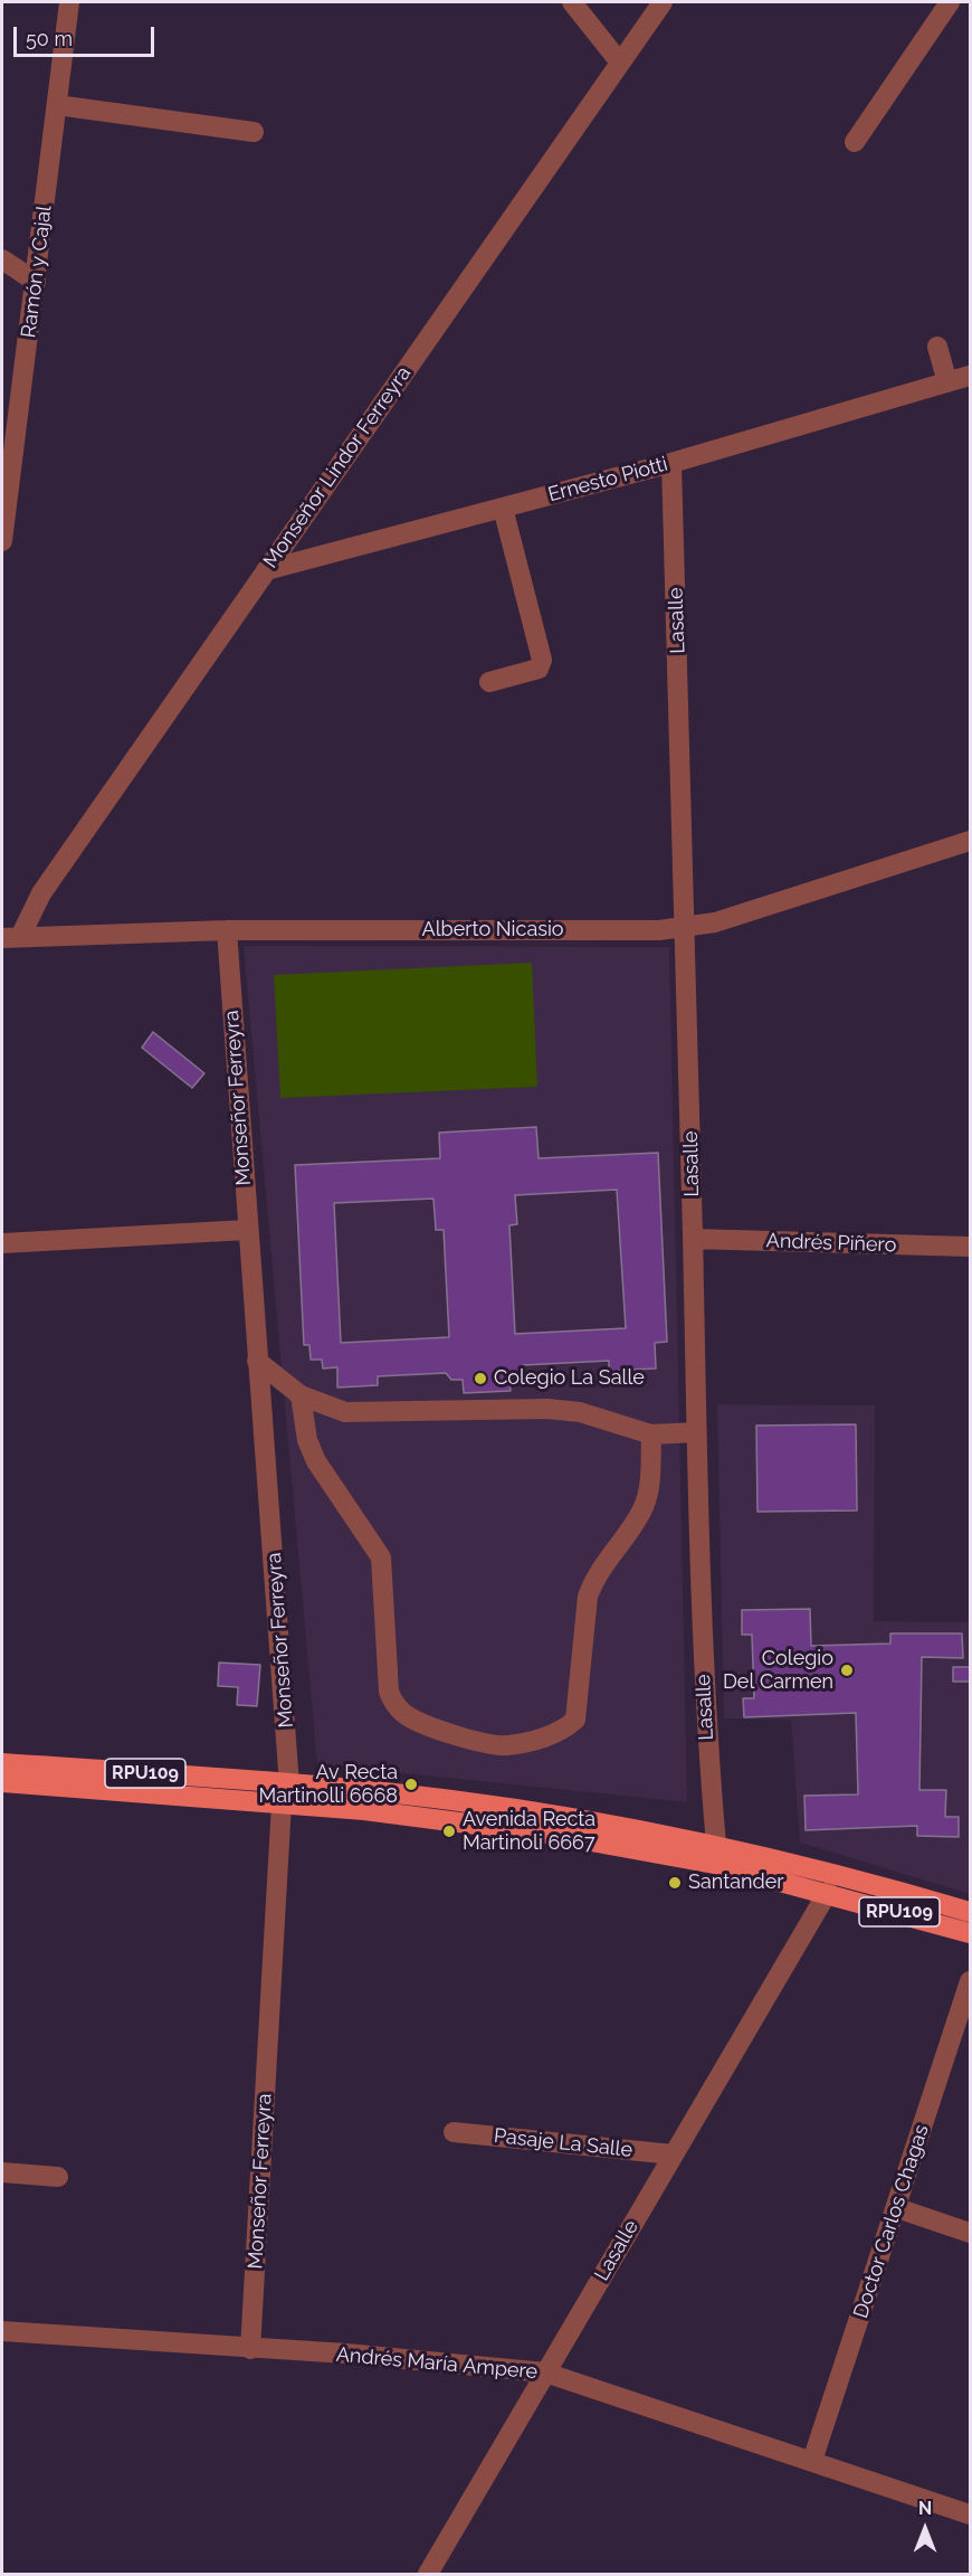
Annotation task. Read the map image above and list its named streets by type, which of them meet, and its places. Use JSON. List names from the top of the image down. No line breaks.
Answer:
{"streets":{"main road":["RPU109"],"street":["Ramón y Cajal","Monseñor Lindor Ferreyra","Ernesto Piotti","Lasalle","Alberto Nicasio","Monseñor Ferreyra","Andrés Piñero","Pasaje La Salle","Doctor Carlos Chagas","Andrés María Ampere"]},"crossings":[["Monseñor Lindor Ferreyra","Ernesto Piotti"],["Monseñor Lindor Ferreyra","Alberto Nicasio"],["Ernesto Piotti","Lasalle"],["Lasalle","Alberto Nicasio"],["Lasalle","Andrés Piñero"],["Lasalle","RPU109"],["Lasalle","Pasaje La Salle"],["Lasalle","Andrés María Ampere"],["Alberto Nicasio","Monseñor Ferreyra"],["Monseñor Ferreyra","RPU109"],["Monseñor Ferreyra","Andrés María Ampere"],["Doctor Carlos Chagas","Andrés María Ampere"]],"places":["Colegio La Salle","Colegio Del Carmen","Av Recta Martinolli 6668","Avenida Recta Martinoli 6667","Santander"],"scale_bar":"50 m","north":"top"}
